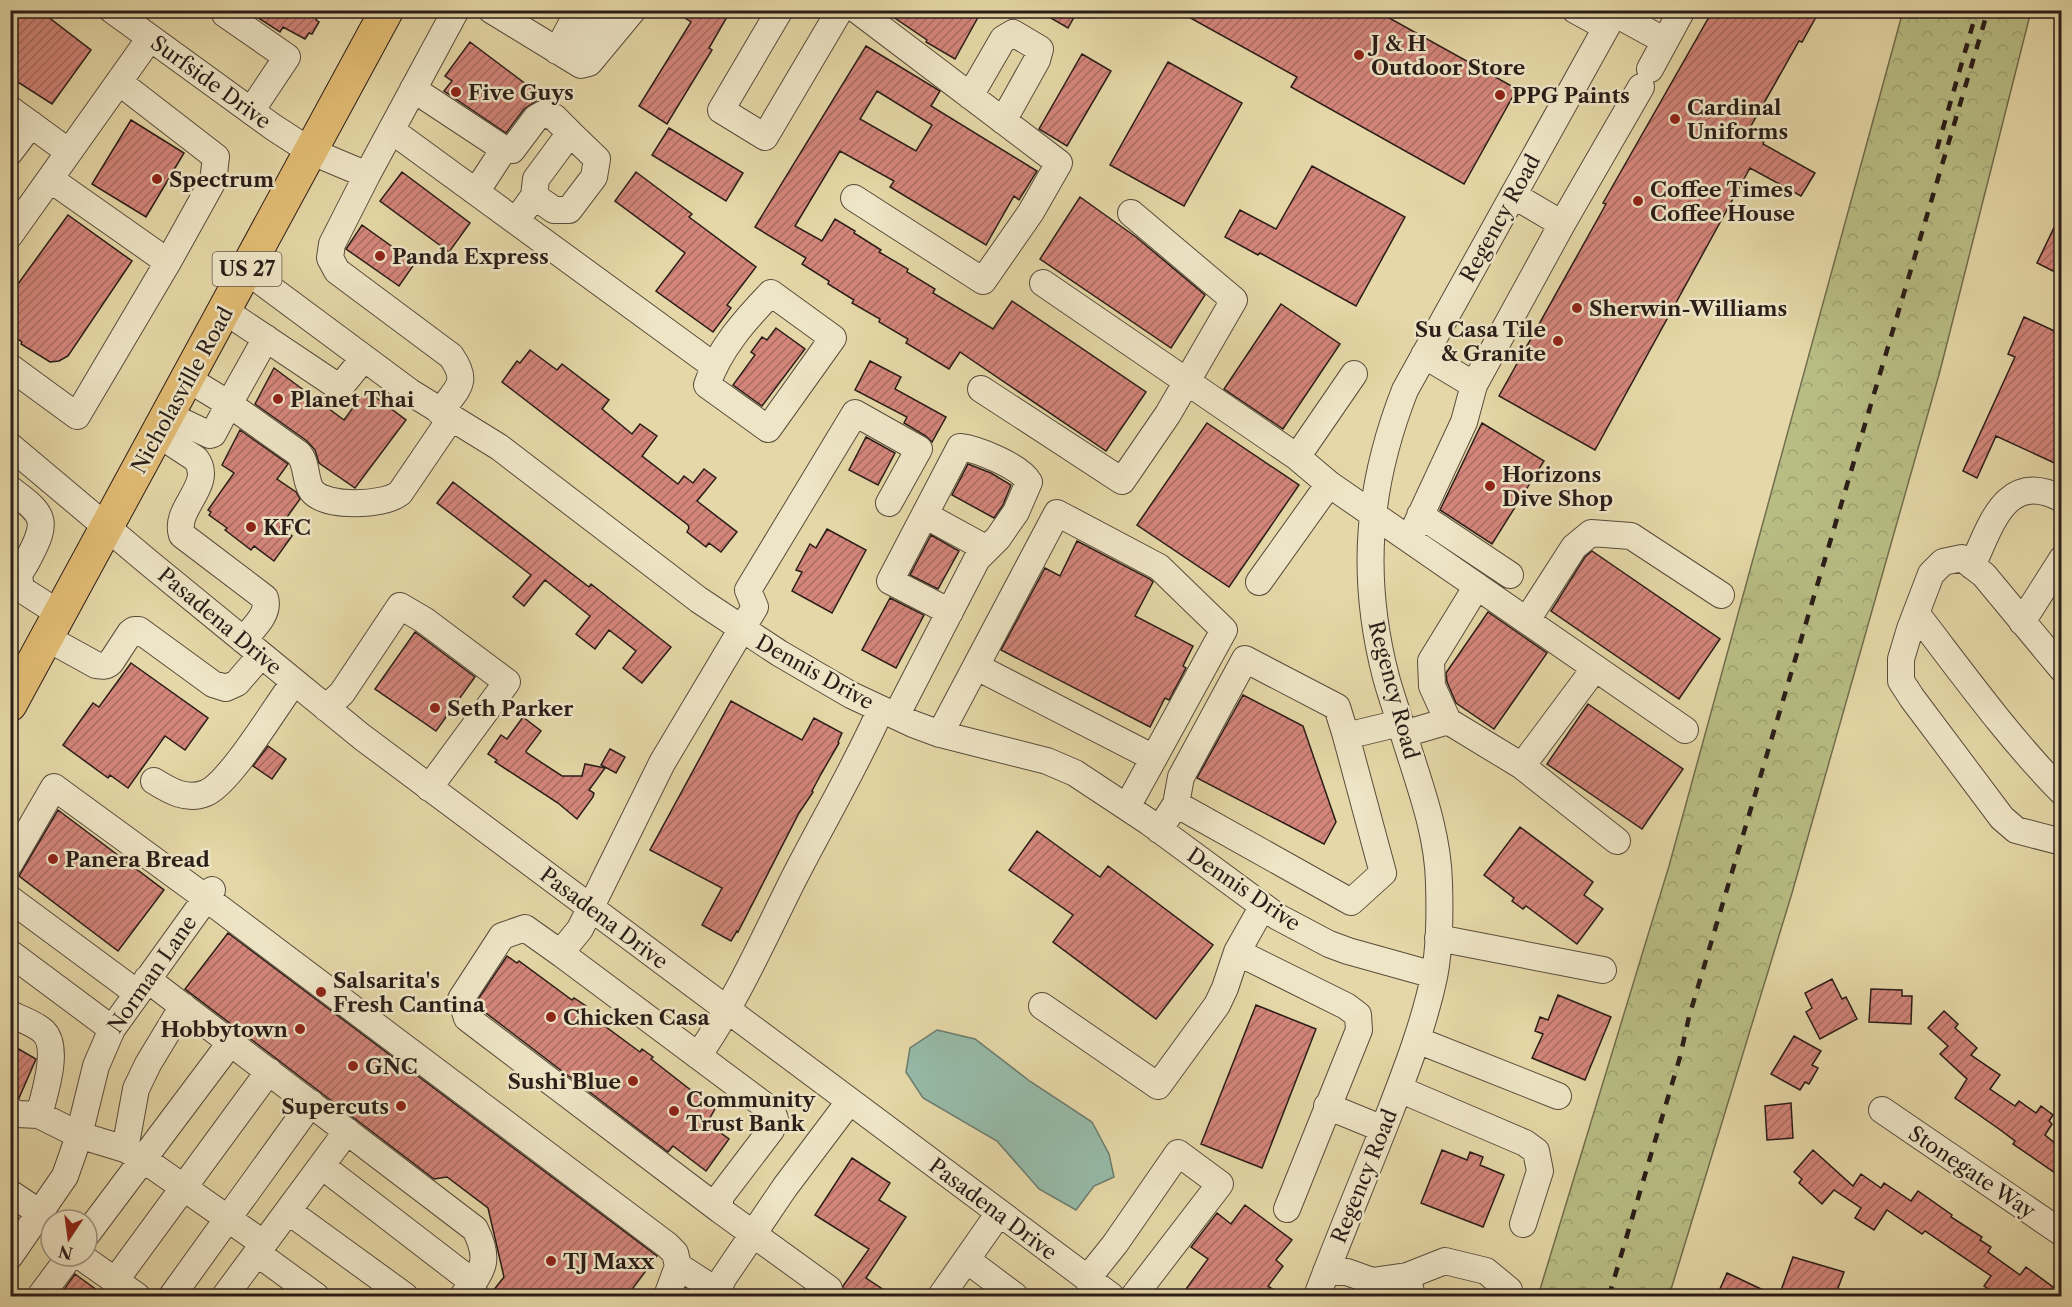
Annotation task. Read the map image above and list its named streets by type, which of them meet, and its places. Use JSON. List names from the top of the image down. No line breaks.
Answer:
{"streets":{"main road":["US 27","Nicholasville Road"],"street":["Surfside Drive","Regency Road","Pasadena Drive","Dennis Drive","Norman Lane","Stonegate Way"]},"crossings":[["Surfside Drive","Nicholasville Road"],["Regency Road","Dennis Drive"],["Nicholasville Road","Pasadena Drive"],["Nicholasville Road","Dennis Drive"]],"places":["J & H Outdoor Store","Five Guys","PPG Paints","Cardinal Uniforms","Spectrum","Coffee Times Coffee House","Panda Express","Sherwin-Williams","Su Casa Tile & Granite","Planet Thai","Horizons Dive Shop","KFC","Seth Parker","Panera Bread","Salsarita's Fresh Cantina","Chicken Casa","Hobbytown","GNC","Sushi Blue","Supercuts","Community Trust Bank","TJ Maxx"],"north":"bottom"}
